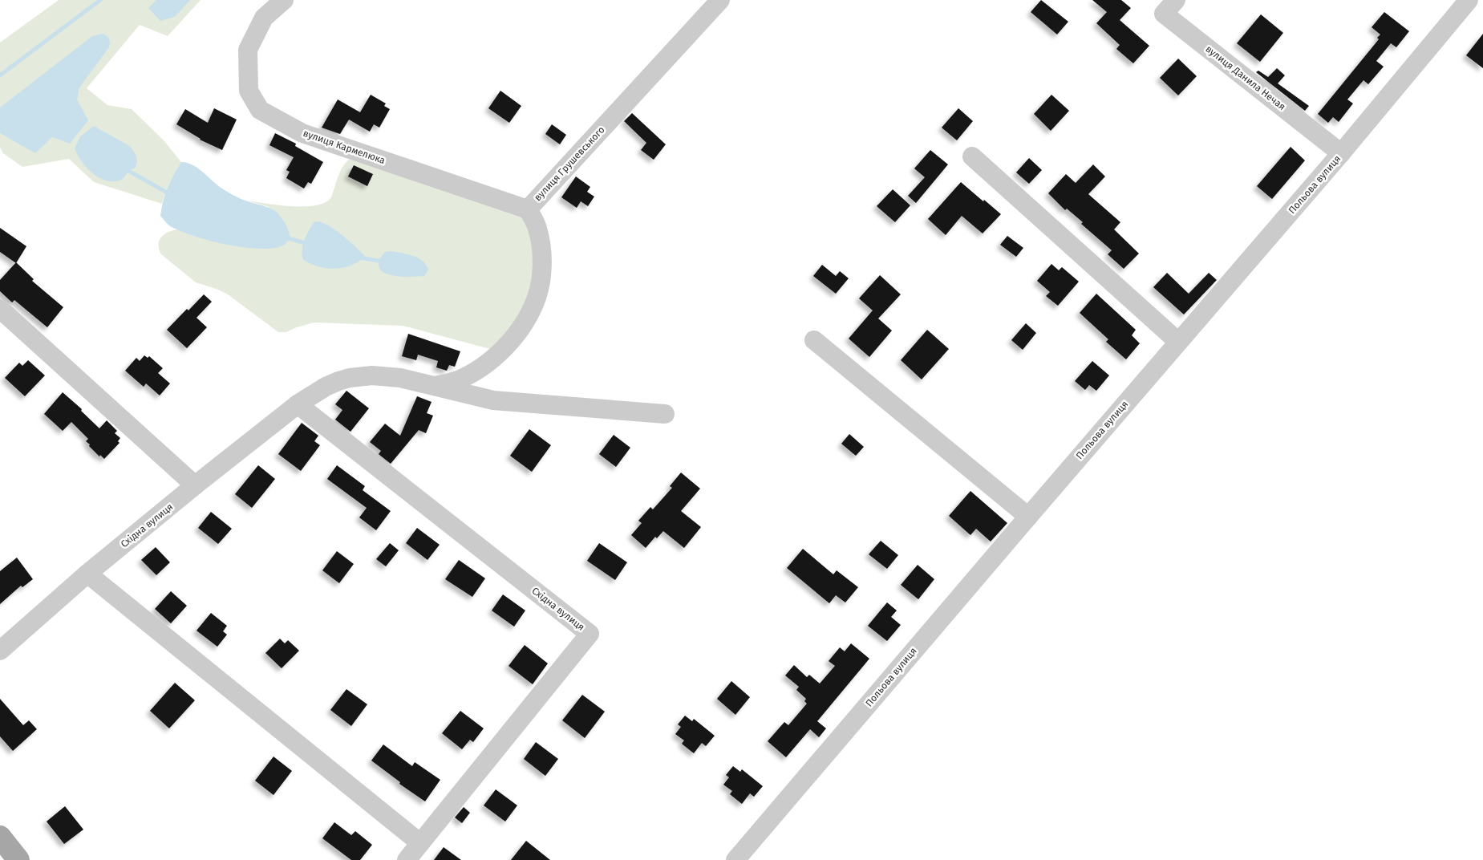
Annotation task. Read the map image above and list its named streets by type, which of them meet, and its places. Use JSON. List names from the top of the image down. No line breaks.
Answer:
{"streets":{"street":["вулиця Данила Нечая","вулиця Кармелюка","вулиця Грушевського","Польова вулиця","Східна вулиця"]},"crossings":[["вулиця Данила Нечая","Польова вулиця"],["вулиця Кармелюка","вулиця Грушевського"],["вулиця Грушевського","Східна вулиця"]]}
